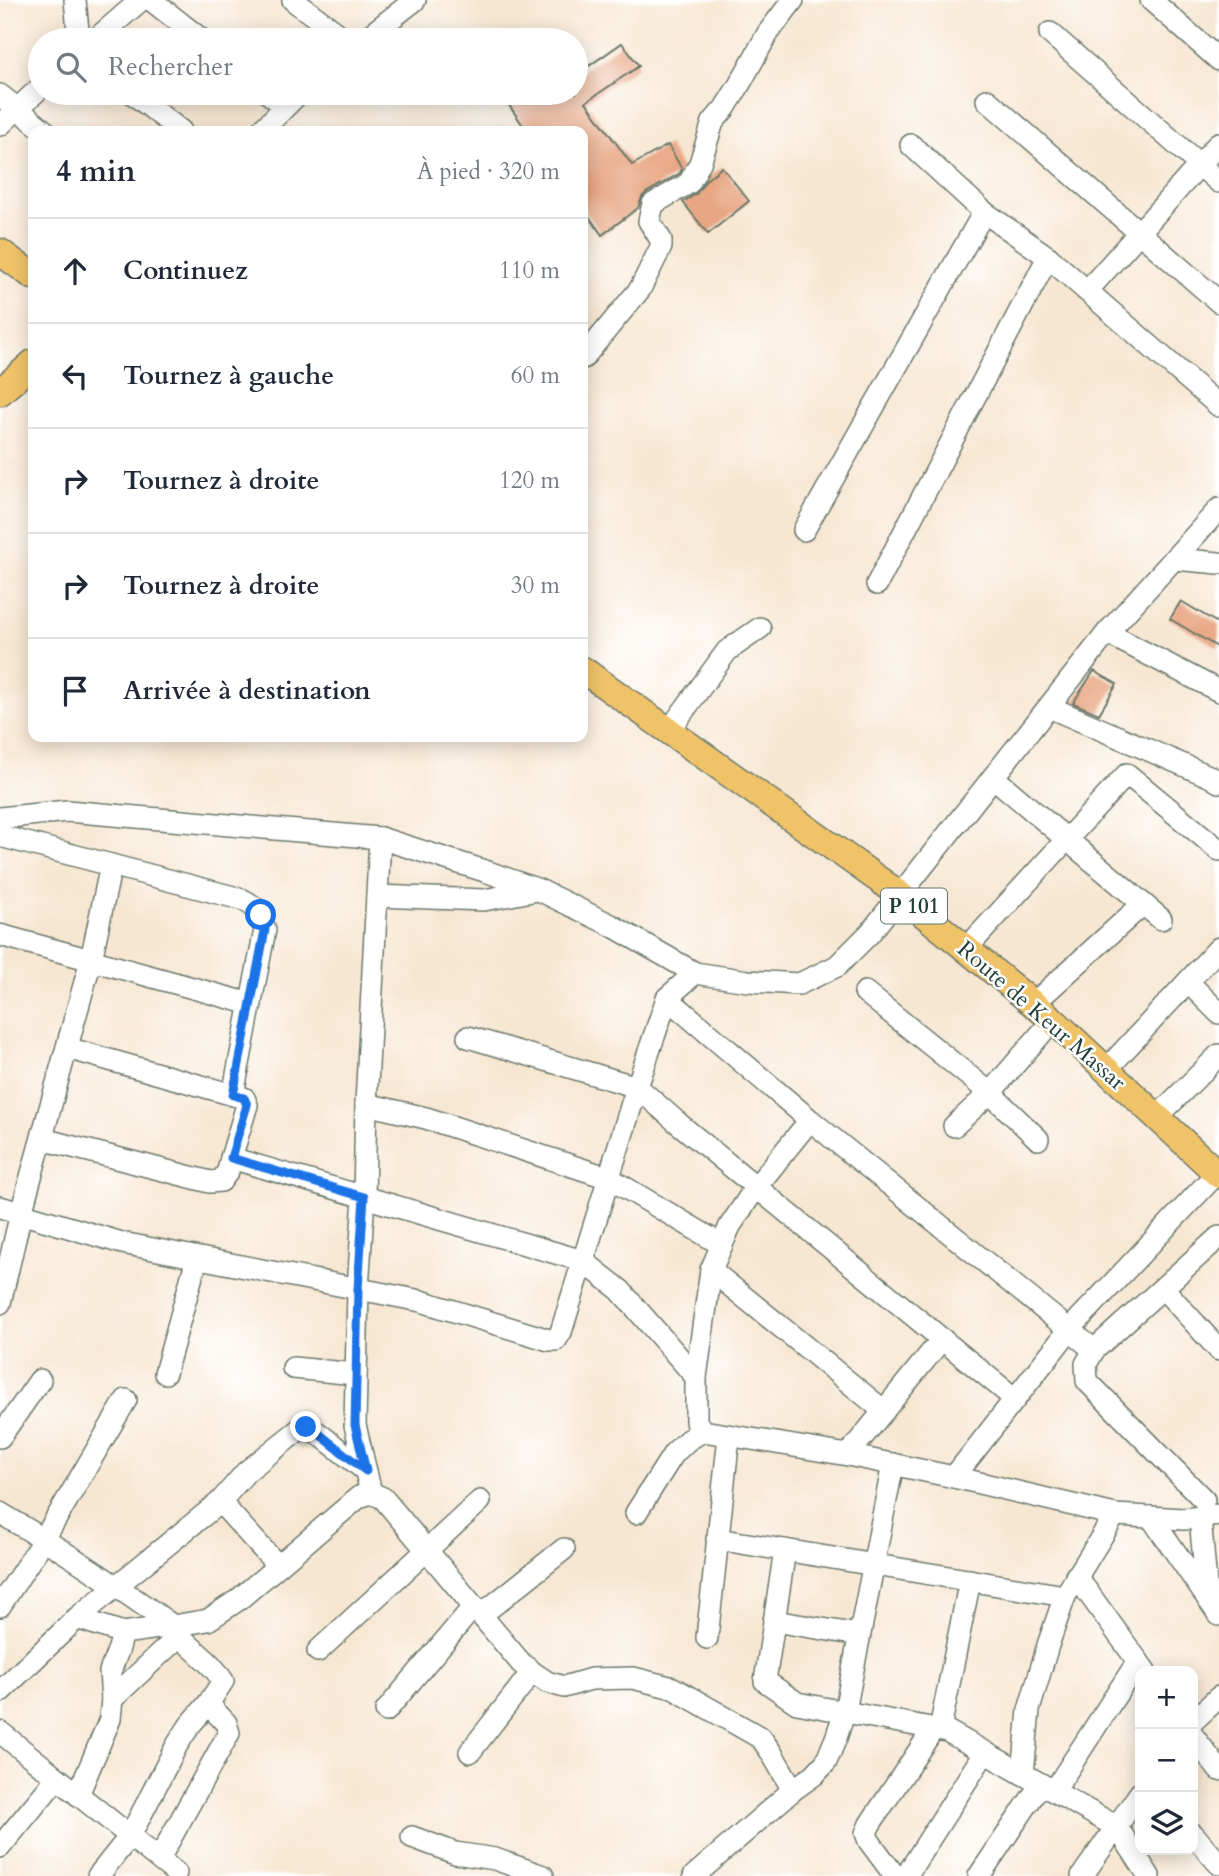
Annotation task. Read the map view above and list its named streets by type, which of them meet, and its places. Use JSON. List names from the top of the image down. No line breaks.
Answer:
{"streets":{"main road":["P 101","Route de Keur Massar"]},"page":{"search":"Rechercher","heading":["4 min","À pied · 320 m"],"list":[["Continuez","110 m"],["Tournez à gauche","60 m"],["Tournez à droite","120 m"],["Tournez à droite","30 m"],"Arrivée à destination"],"map_buttons":["+","−"]}}
